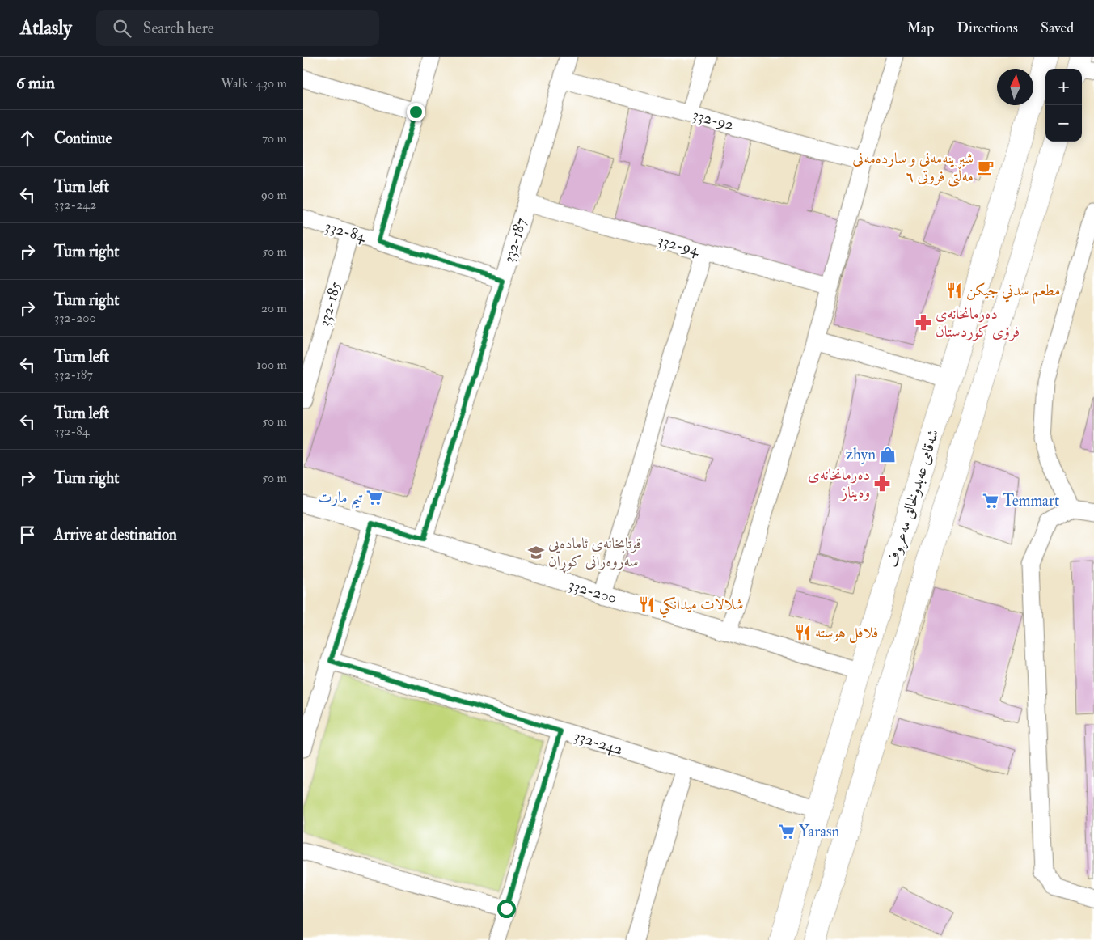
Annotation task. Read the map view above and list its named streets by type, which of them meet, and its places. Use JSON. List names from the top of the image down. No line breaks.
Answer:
{"streets":{"main road":["شەقامی عەبدولخالق مەعروف"],"street":["332-92","332-84","332-187","332-94","332-185","332-200","332-242"]},"crossings":[["332-92","332-187"],["332-84","332-187"],["332-84","332-185"],["332-187","332-94"],["332-187","332-200"],["شەقامی عەبدولخالق مەعروف","332-200"],["شەقامی عەبدولخالق مەعروف","332-242"]],"places":{"cafe":["شیرینەمەنی و ساردەمەنی مەڵتی فروتی ٦"],"restaurant":["مطعم سدني جيكن","شلالات ميدانكي","فلافل هوسته"],"pharmacy":["دەرمانخانەی فرۆی کوردستان","دەرمانخانەی وەیناز"],"shop":["zhyn"],"supermarket":["تيم مارت","Temmart","Yarasn"],"school or university":["قوتابخانەی ئامادەیی سەروەرانی کوڕان"]},"north":"top","page":{"header":"Atlasly","search":"Search here","nav":["Map","Directions","Saved"],"heading":["6 min","Walk · 430 m"],"map_buttons":["+","−"],"list":[["Continue","70 m"],["Turn left","332-242","90 m"],["Turn right","50 m"],["Turn right","332-200","20 m"],["Turn left","332-187","100 m"],["Turn left","332-84","50 m"],["Turn right","50 m"],"Arrive at destination"]}}
